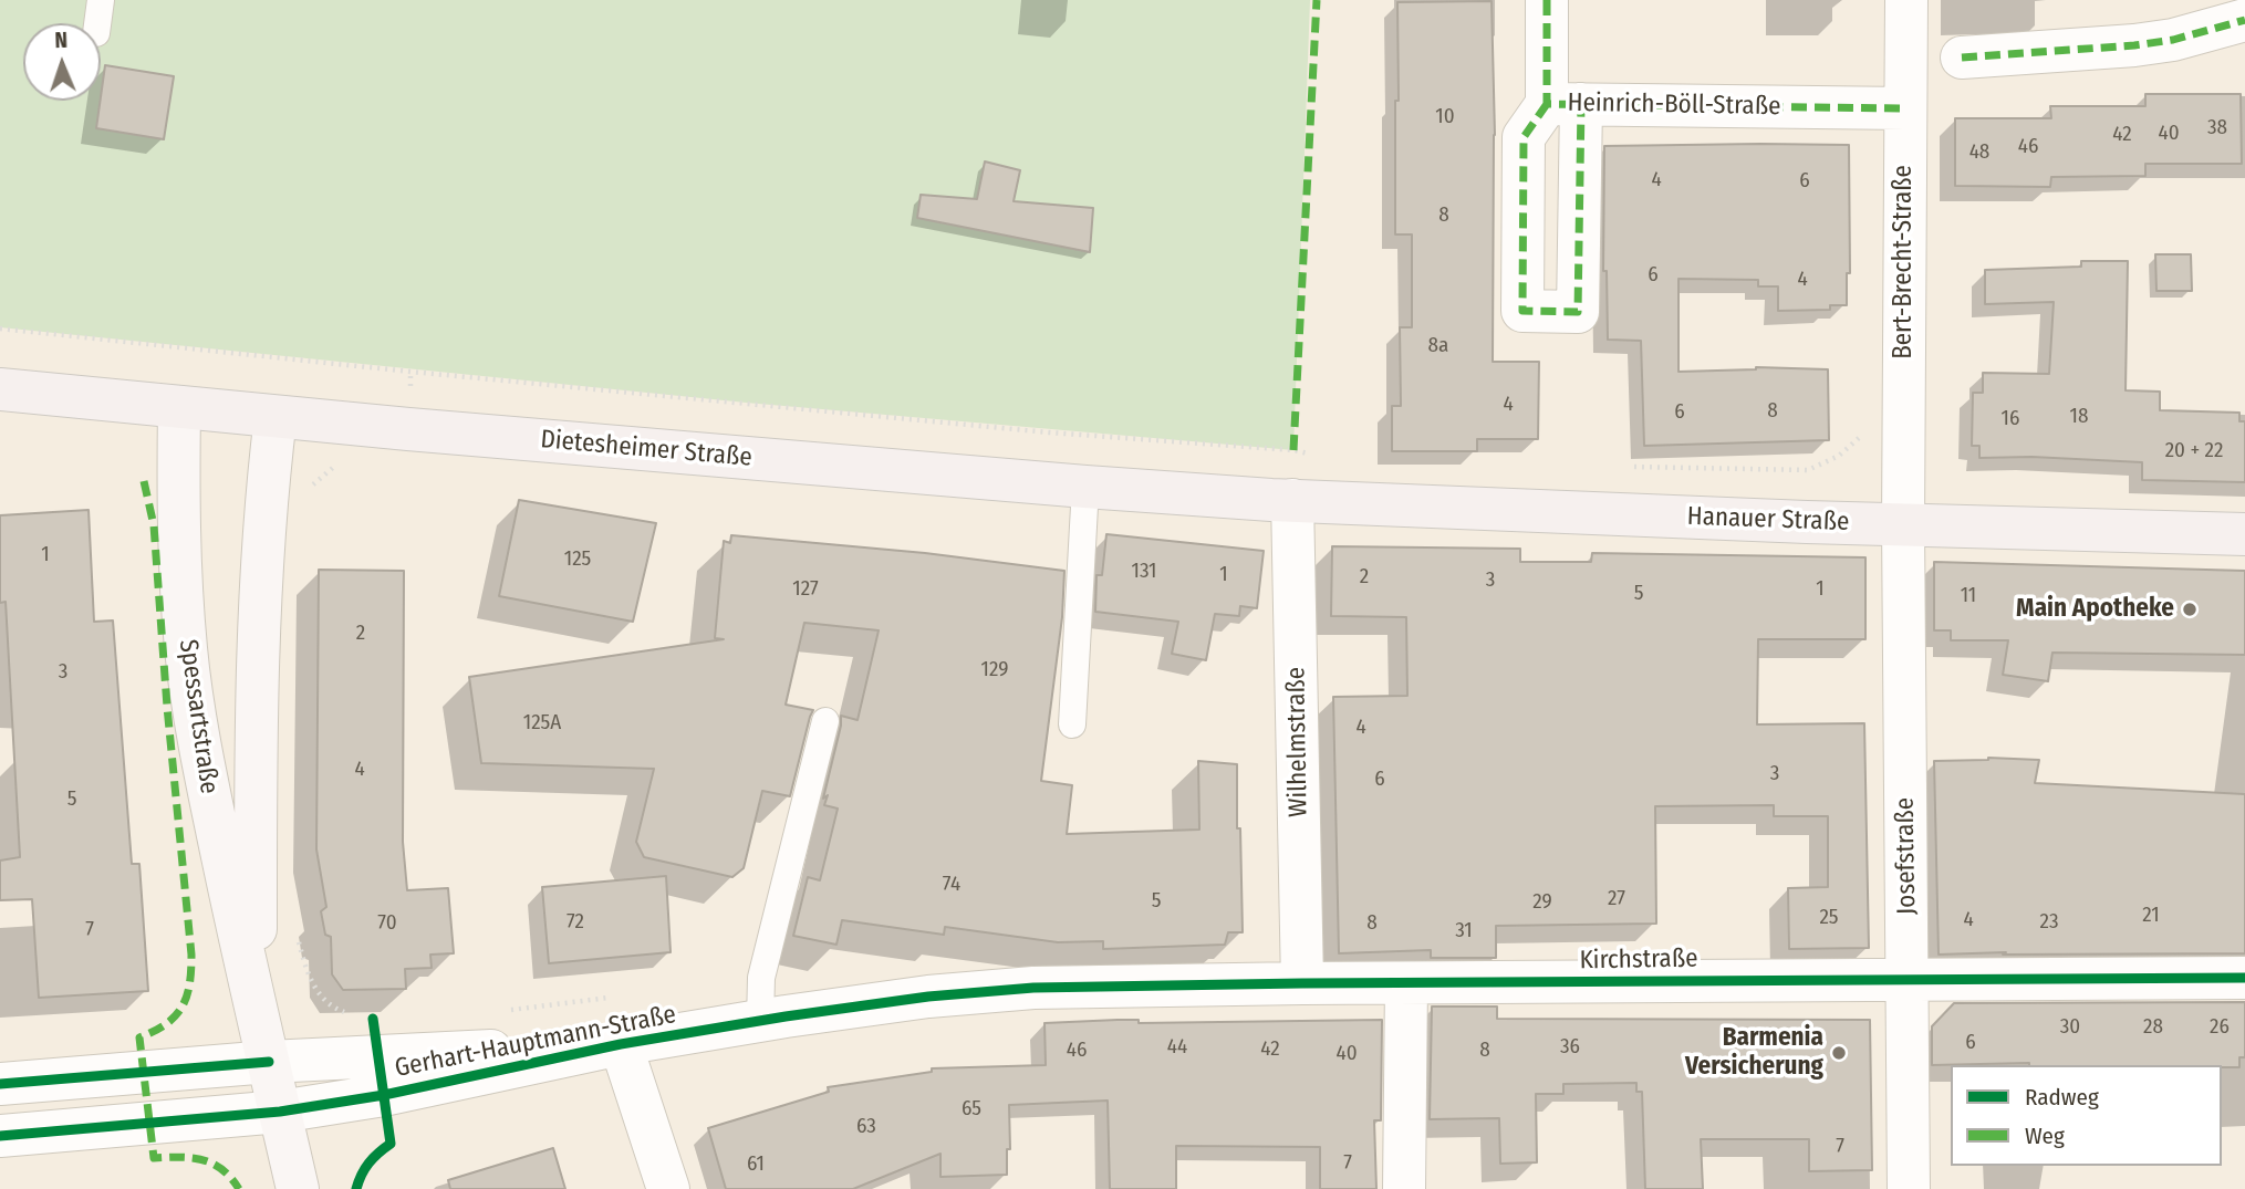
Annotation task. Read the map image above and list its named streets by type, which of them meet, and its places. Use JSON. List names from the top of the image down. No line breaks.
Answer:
{"streets":{"main road":["Dietesheimer Straße","Hanauer Straße","Spessartstraße"],"street":["Heinrich-Böll-Straße","Bert-Brecht-Straße","Wilhelmstraße","Josefstraße","Kirchstraße","Gerhart-Hauptmann-Straße"]},"crossings":[["Heinrich-Böll-Straße","Bert-Brecht-Straße"],["Bert-Brecht-Straße","Hanauer Straße"],["Bert-Brecht-Straße","Josefstraße"],["Dietesheimer Straße","Hanauer Straße"],["Dietesheimer Straße","Spessartstraße"],["Dietesheimer Straße","Wilhelmstraße"],["Hanauer Straße","Wilhelmstraße"],["Hanauer Straße","Josefstraße"],["Spessartstraße","Gerhart-Hauptmann-Straße"],["Wilhelmstraße","Kirchstraße"],["Josefstraße","Kirchstraße"],["Kirchstraße","Gerhart-Hauptmann-Straße"]],"places":["Main Apotheke","Barmenia Versicherung"],"house_numbers":["10","38","40","42","46","48","4","6","8","6","4","8a","4","8","6","18","16","20 + 22","1","125","131","1","2","3","127","1","5","11","2","129","3","125A","4","4","3","6","5","74","27","5","29","21","25","4","72","23","70","8","7","31","30","28","26","6","44","36","42","46","8","40","65","63","7","7","61"],"legend":["Radweg","Weg"],"north":"top"}
